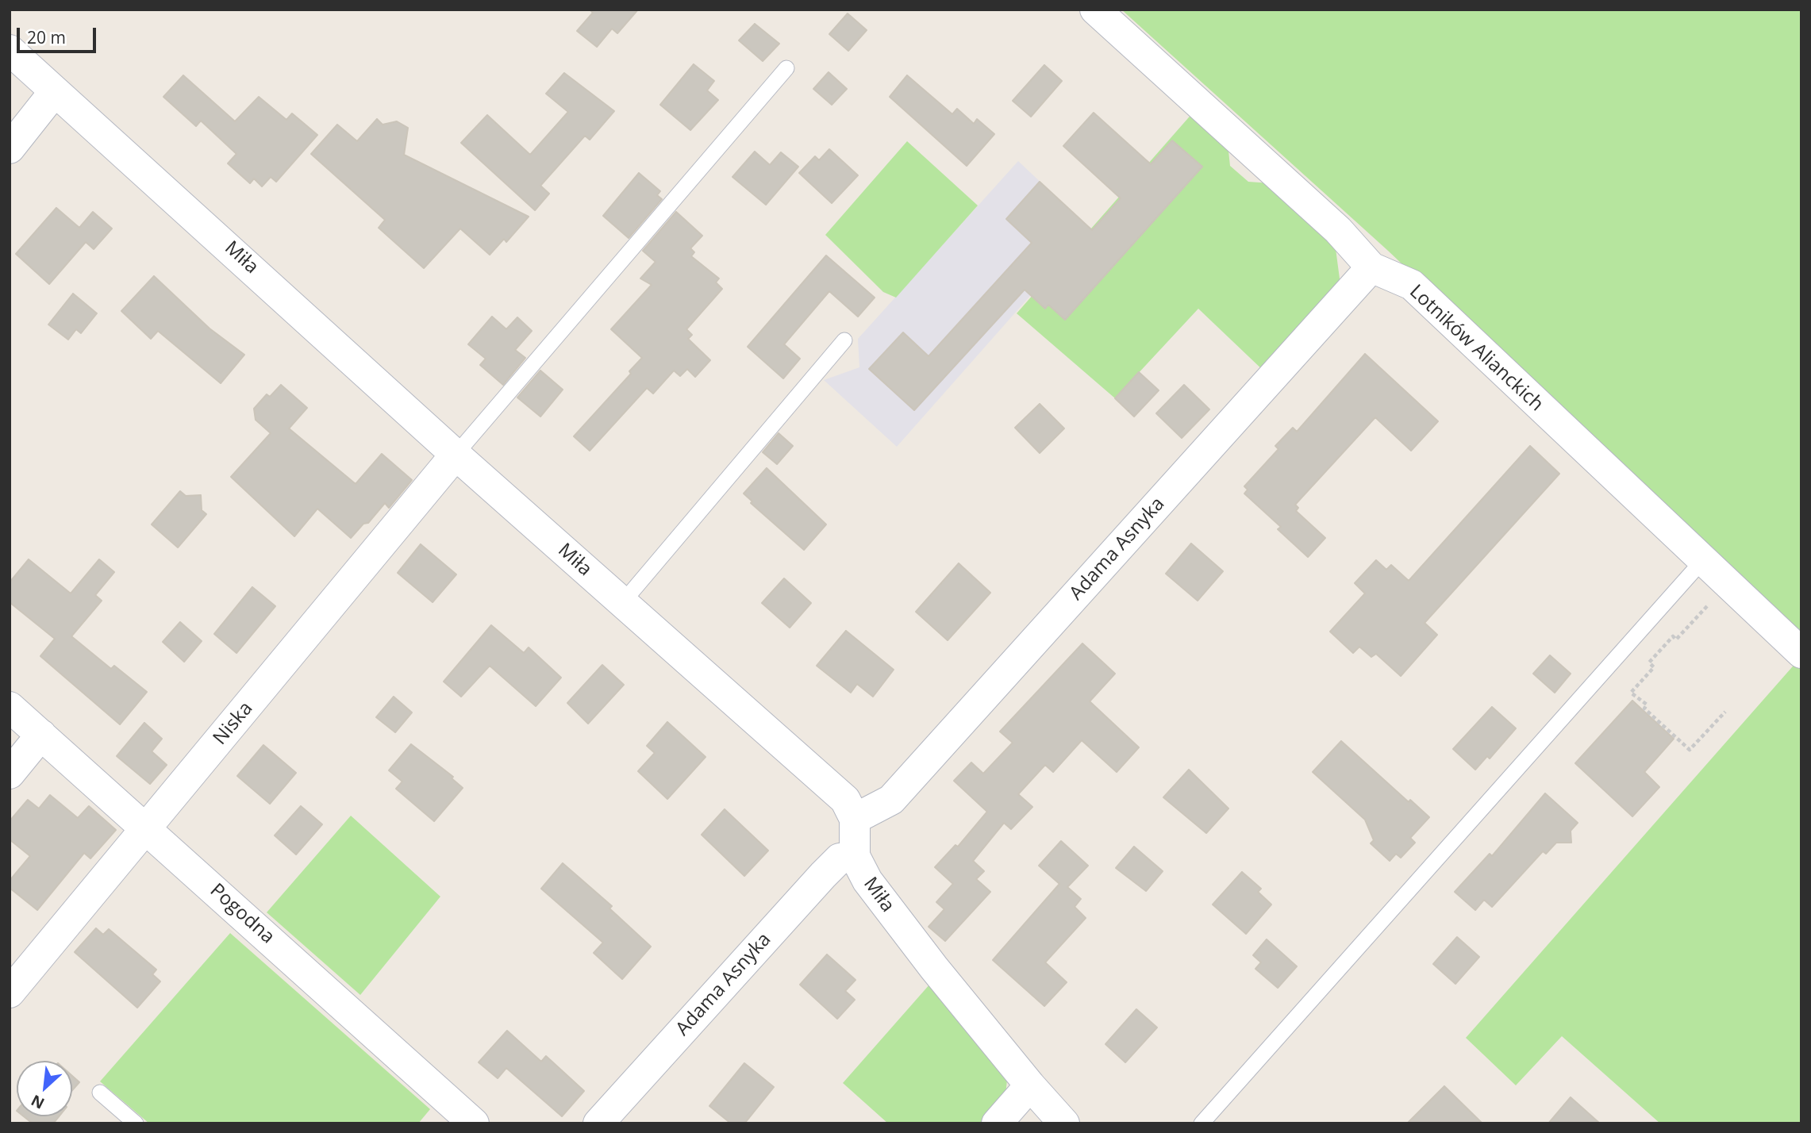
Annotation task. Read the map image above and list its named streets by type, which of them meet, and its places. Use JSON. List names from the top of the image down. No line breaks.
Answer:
{"streets":{"street":["Miła","Lotników Alianckich","Adama Asnyka","Niska","Pogodna"]},"crossings":[["Miła","Adama Asnyka"],["Miła","Niska"],["Lotników Alianckich","Adama Asnyka"],["Niska","Pogodna"]],"scale_bar":"20 m","north":"bottom left"}
